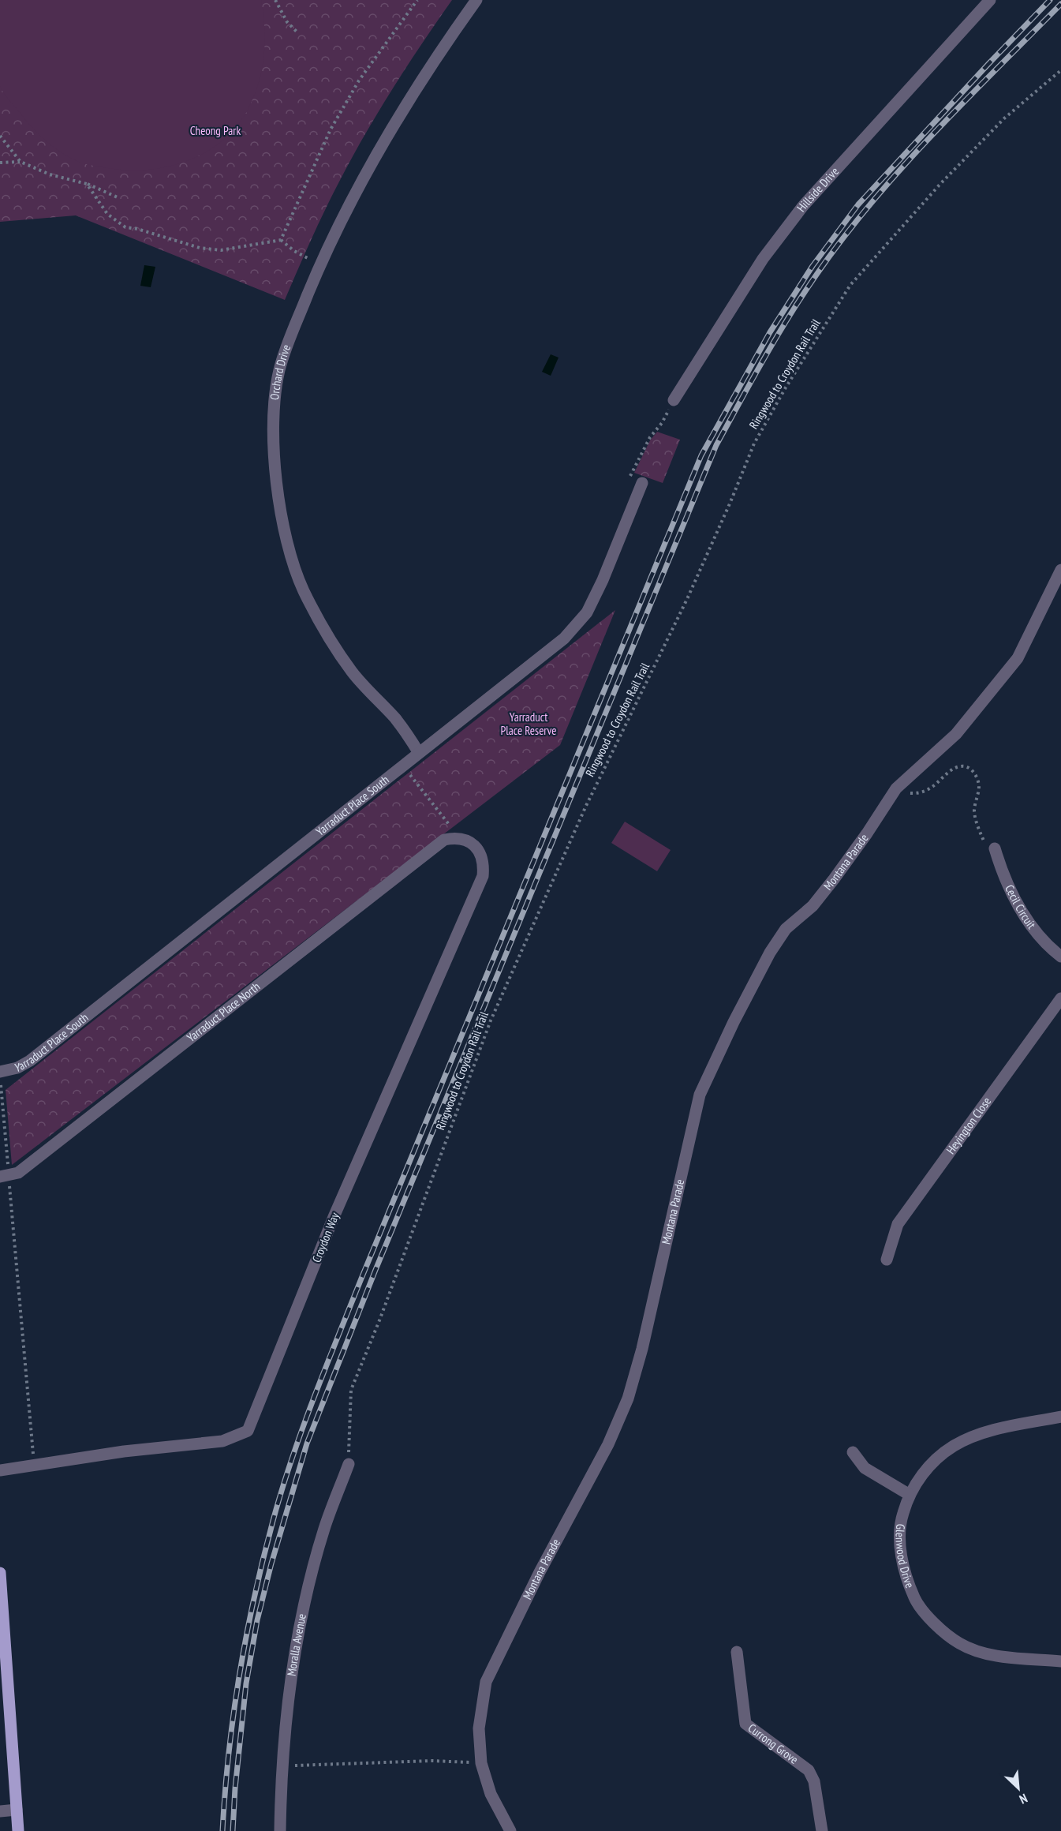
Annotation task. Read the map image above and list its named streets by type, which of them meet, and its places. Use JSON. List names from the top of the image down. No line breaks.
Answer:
{"streets":{"street":["Hillside Drive","Orchard Drive","Yarraduct Place South","Montana Parade","Cecil Circuit","Yarraduct Place North","Heyington Close","Croydon Way","Glenwood Drive","Moralla Avenue","Currong Grove"],"path":["Ringwood to Croydon Rail Trail"]},"crossings":[["Orchard Drive","Yarraduct Place South"],["Ringwood to Croydon Rail Trail","Moralla Avenue"],["Yarraduct Place North","Croydon Way"]],"parks":["Cheong Park","Yarraduct Place Reserve"],"north":"bottom right"}
